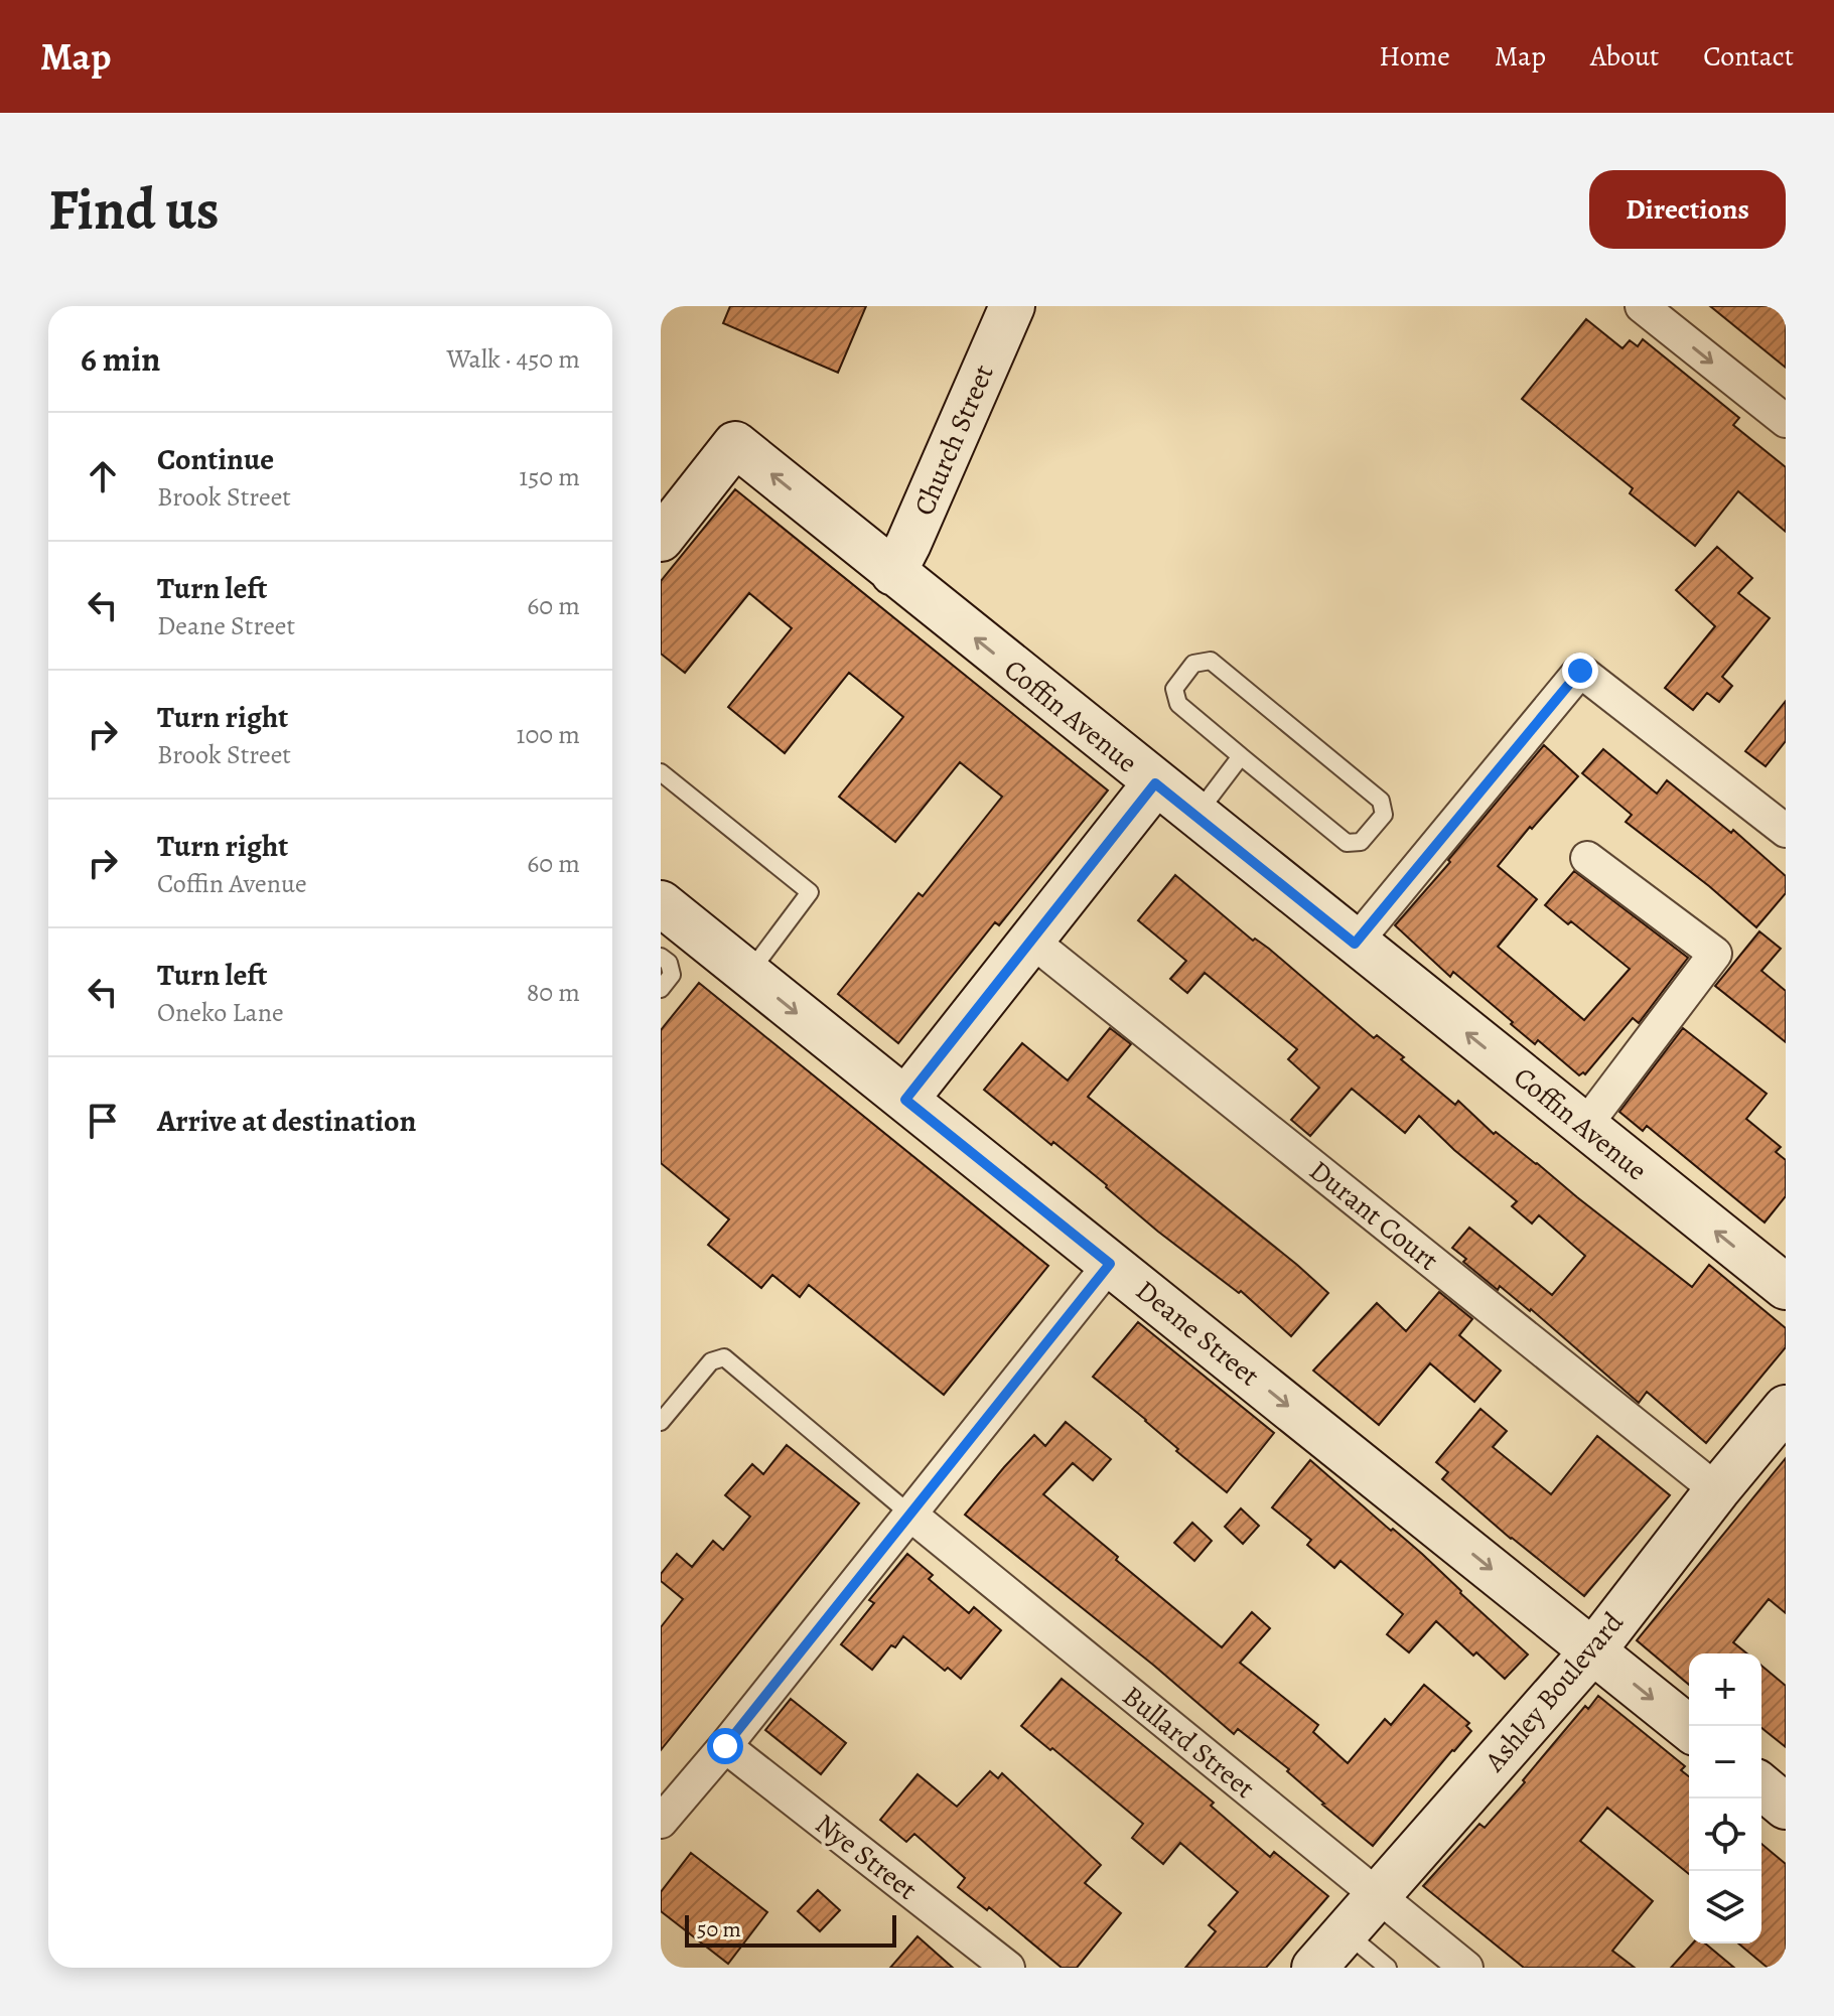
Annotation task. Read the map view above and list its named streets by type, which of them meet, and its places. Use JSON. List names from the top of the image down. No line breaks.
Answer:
{"streets":{"main road":["Church Street","Coffin Avenue","Deane Street","Ashley Boulevard"],"street":["Durant Court","Bullard Street","Nye Street"]},"crossings":[["Church Street","Coffin Avenue"],["Durant Court","Ashley Boulevard"],["Deane Street","Ashley Boulevard"],["Ashley Boulevard","Bullard Street"]],"one_way":["Coffin Avenue","Deane Street"],"scale_bar":"50 m","page":{"header":"Map","nav":["Home","Map","About","Contact"],"buttons":"Directions","title":"Find us","heading":["6 min","Walk · 450 m"],"list":[["Continue","Brook Street","150 m"],["Turn left","Deane Street","60 m"],["Turn right","Brook Street","100 m"],["Turn right","Coffin Avenue","60 m"],["Turn left","Oneko Lane","80 m"],"Arrive at destination"],"map_buttons":["+","−"],"scale":"50 m"}}
